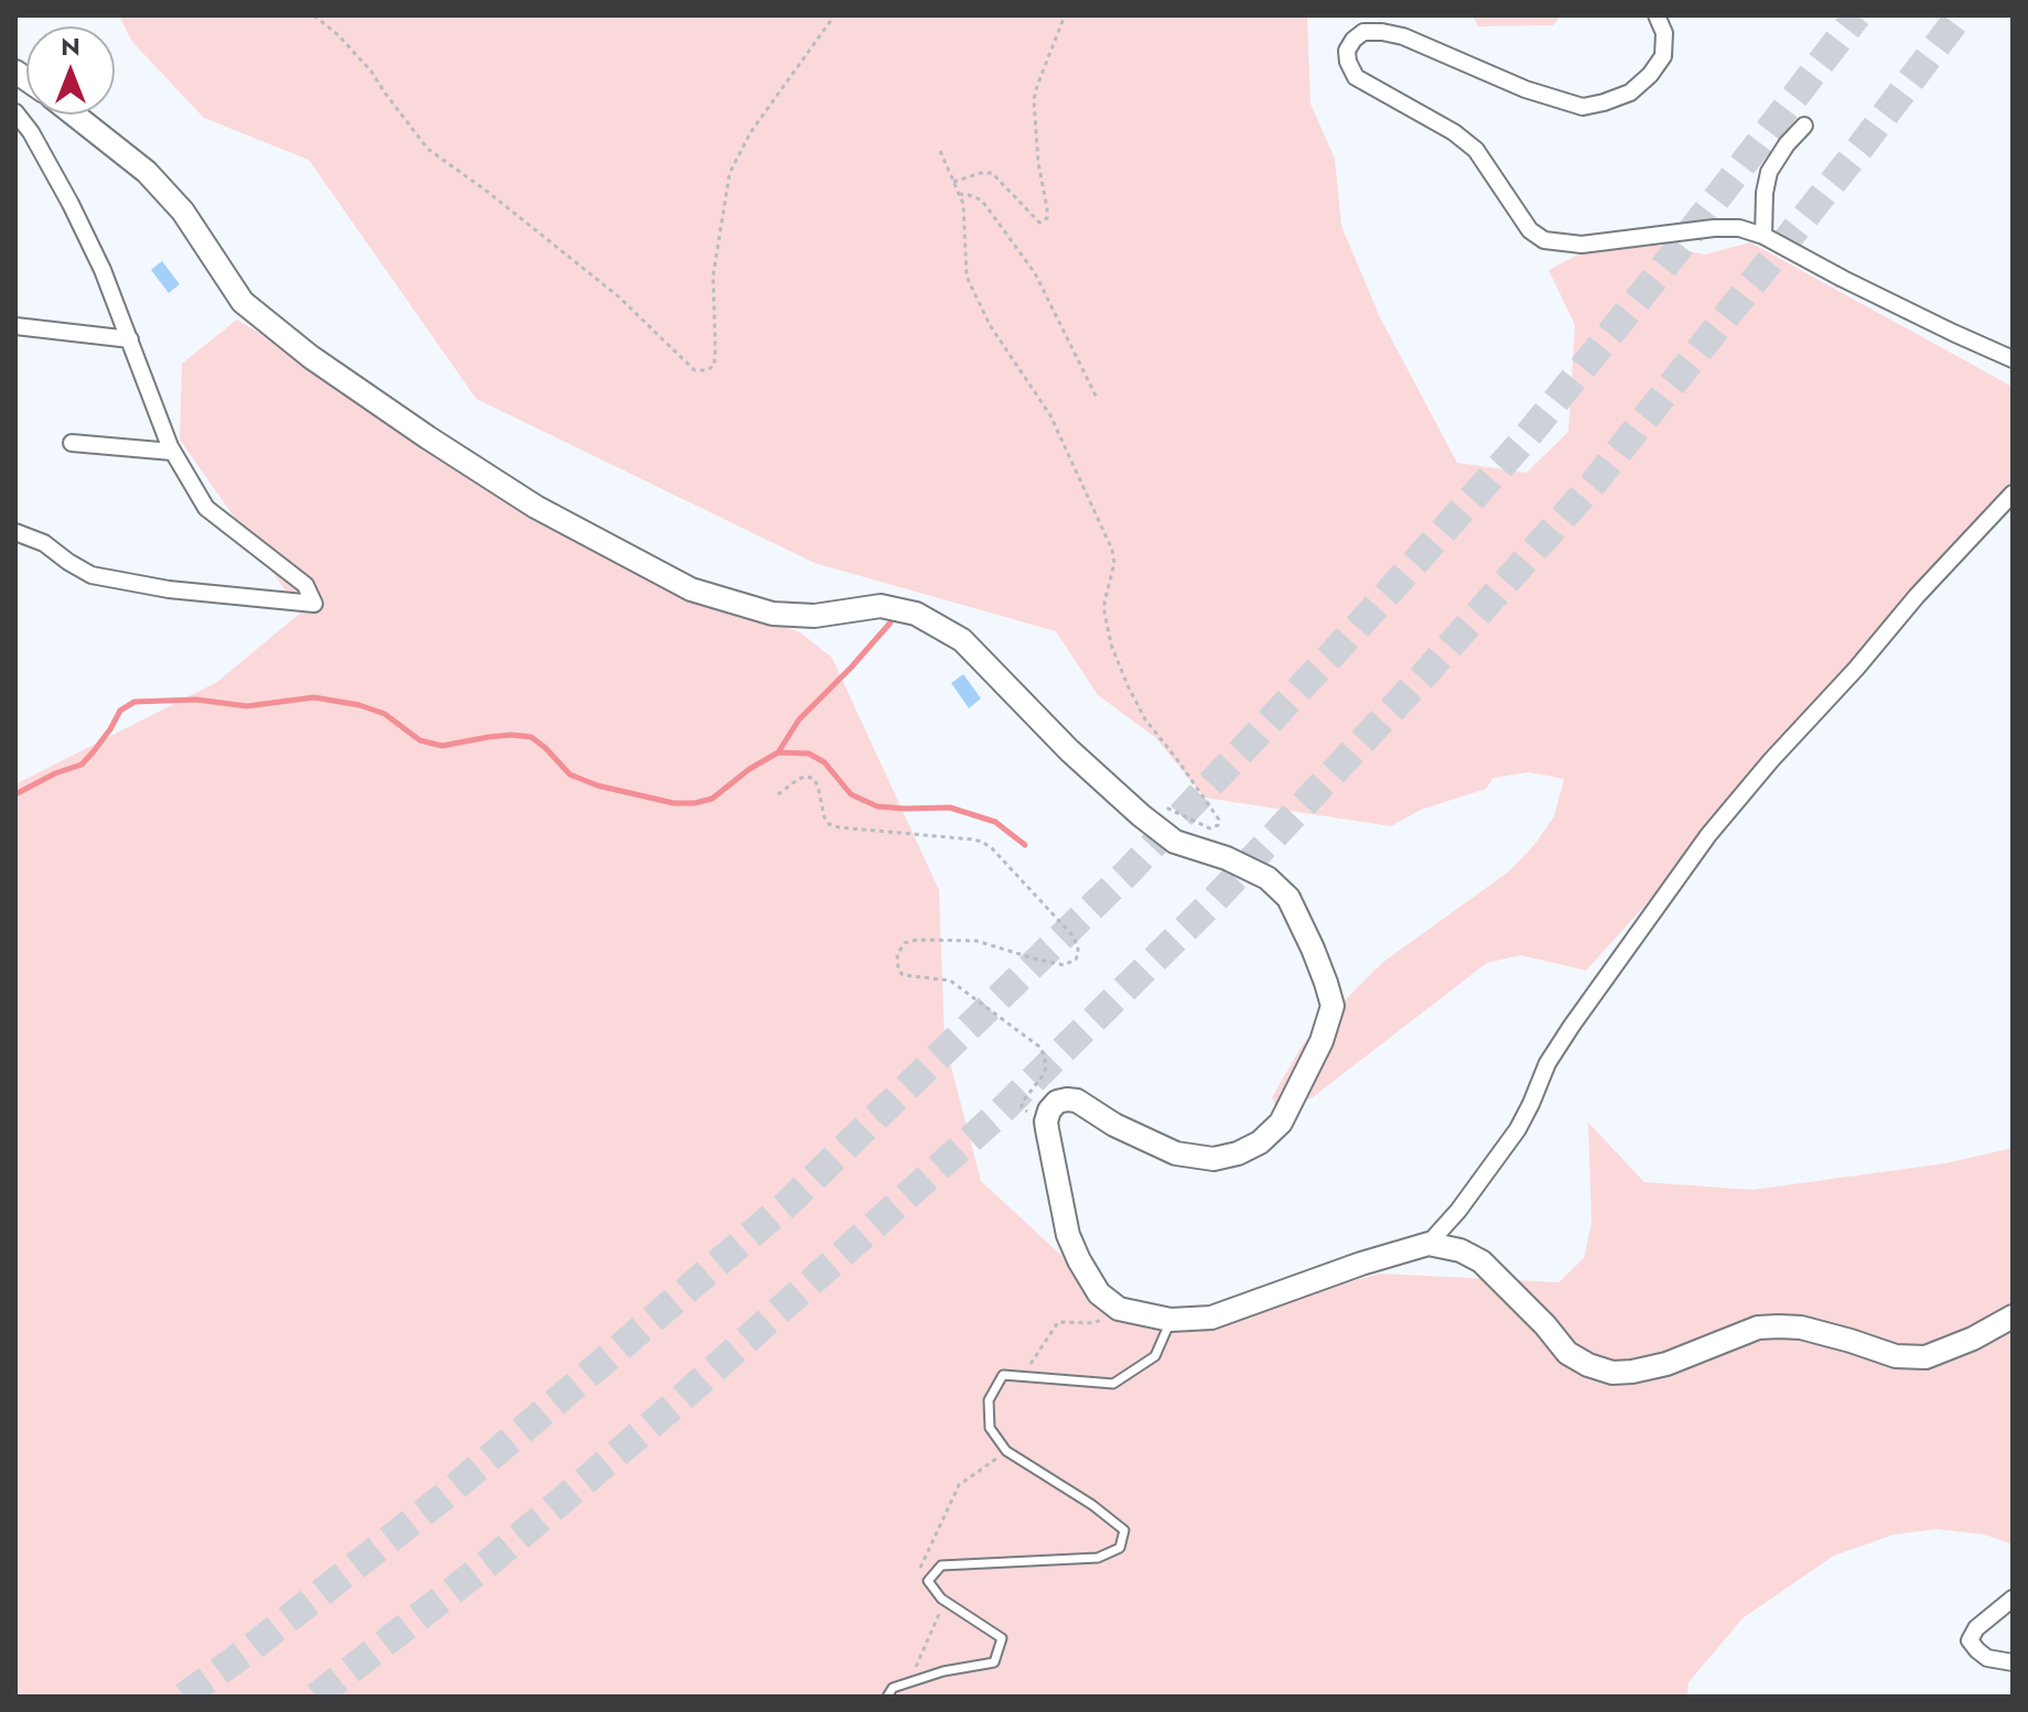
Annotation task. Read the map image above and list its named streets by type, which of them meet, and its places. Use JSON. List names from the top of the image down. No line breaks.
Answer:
{"north":"top"}
